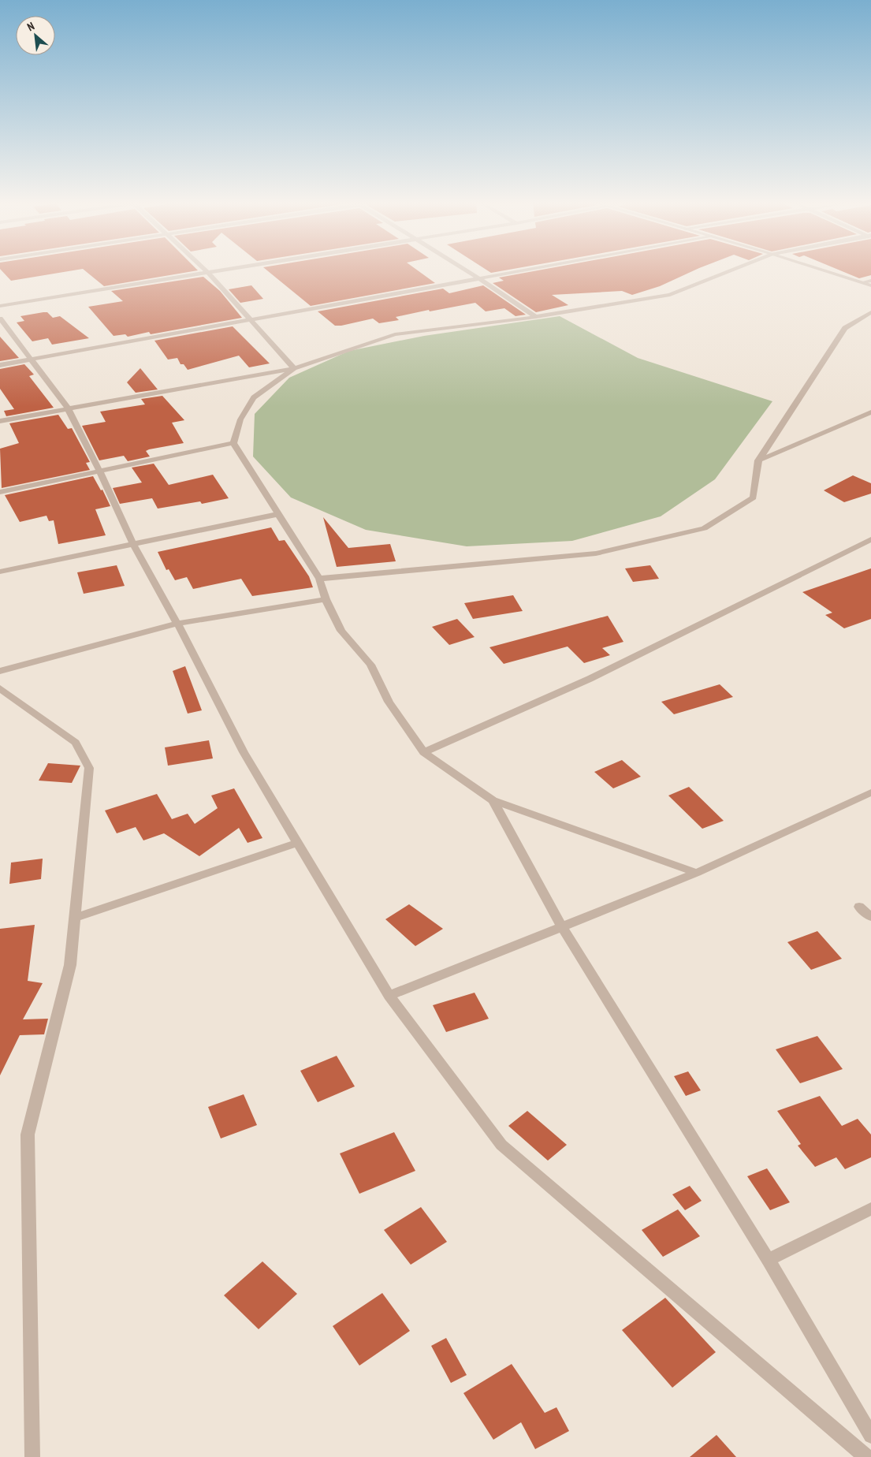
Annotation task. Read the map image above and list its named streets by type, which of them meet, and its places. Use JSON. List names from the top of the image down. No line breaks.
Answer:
{"north":"top left"}
